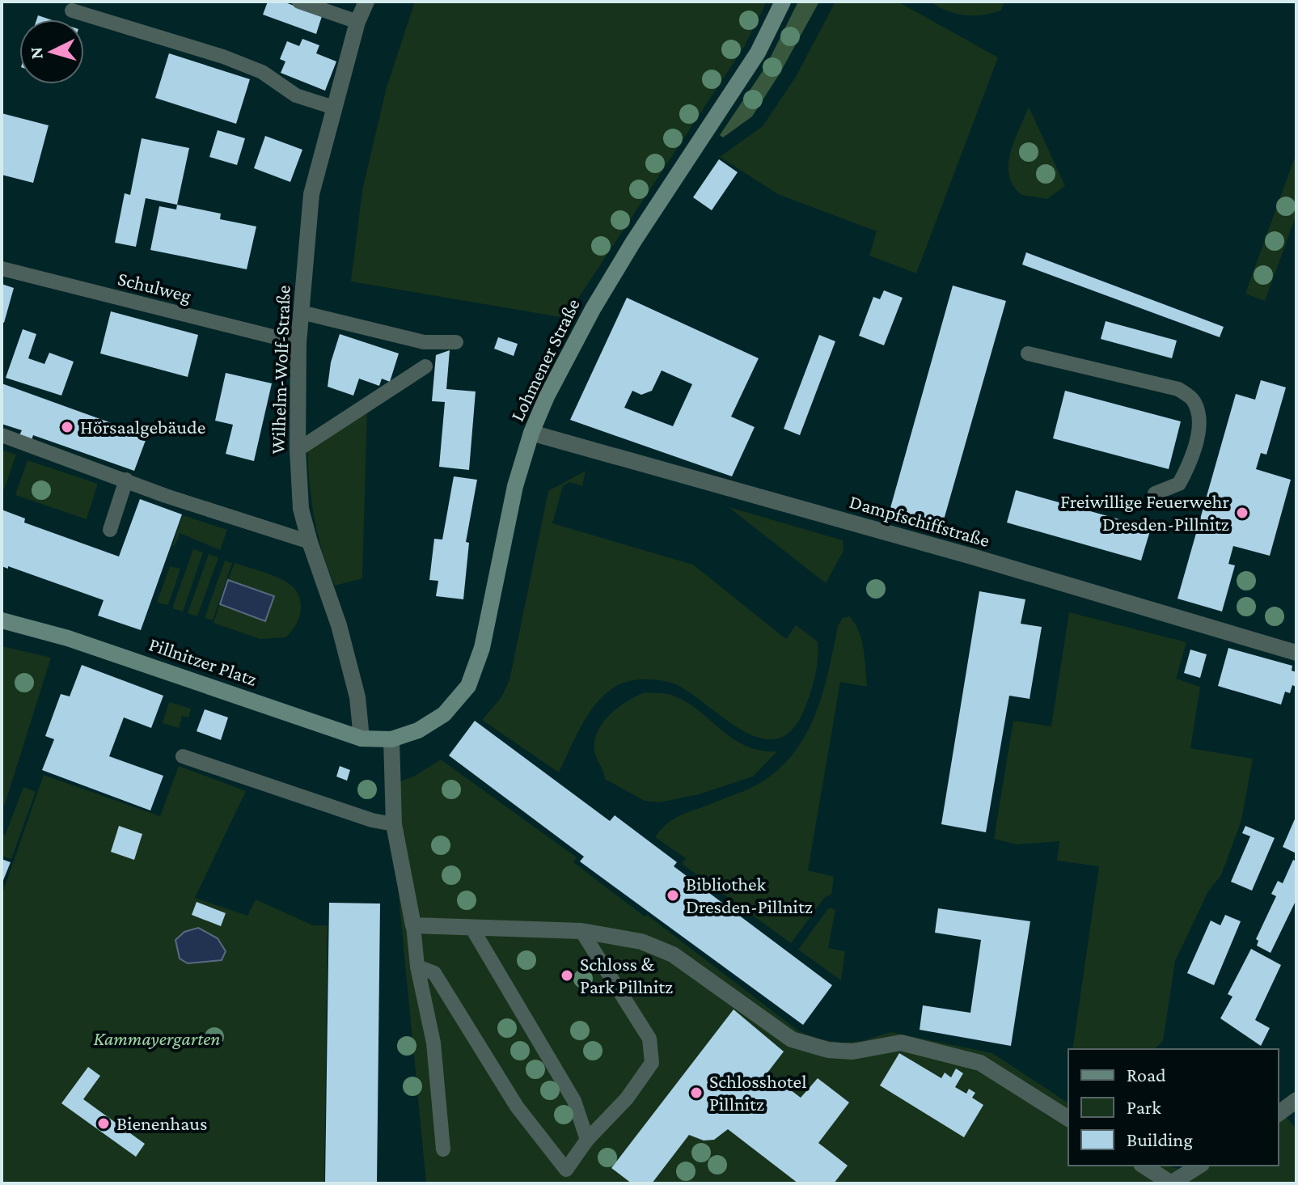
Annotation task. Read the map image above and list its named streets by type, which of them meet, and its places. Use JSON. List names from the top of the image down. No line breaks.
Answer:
{"streets":{"main road":["Lohmener Straße","Pillnitzer Platz"],"street":["Wilhelm-Wolf-Straße","Dampfschiffstraße"],"lane":["Schulweg"]},"crossings":[["Schulweg","Wilhelm-Wolf-Straße"],["Lohmener Straße","Dampfschiffstraße"],["Lohmener Straße","Pillnitzer Platz"],["Wilhelm-Wolf-Straße","Pillnitzer Platz"]],"parks":["Kammayergarten"],"places":["Hörsaalgebäude","Freiwillige Feuerwehr Dresden-Pillnitz","Bibliothek Dresden-Pillnitz","Schloss & Park Pillnitz","Schlosshotel Pillnitz","Bienenhaus"],"legend":["Road","Park","Building"],"north":"left"}
